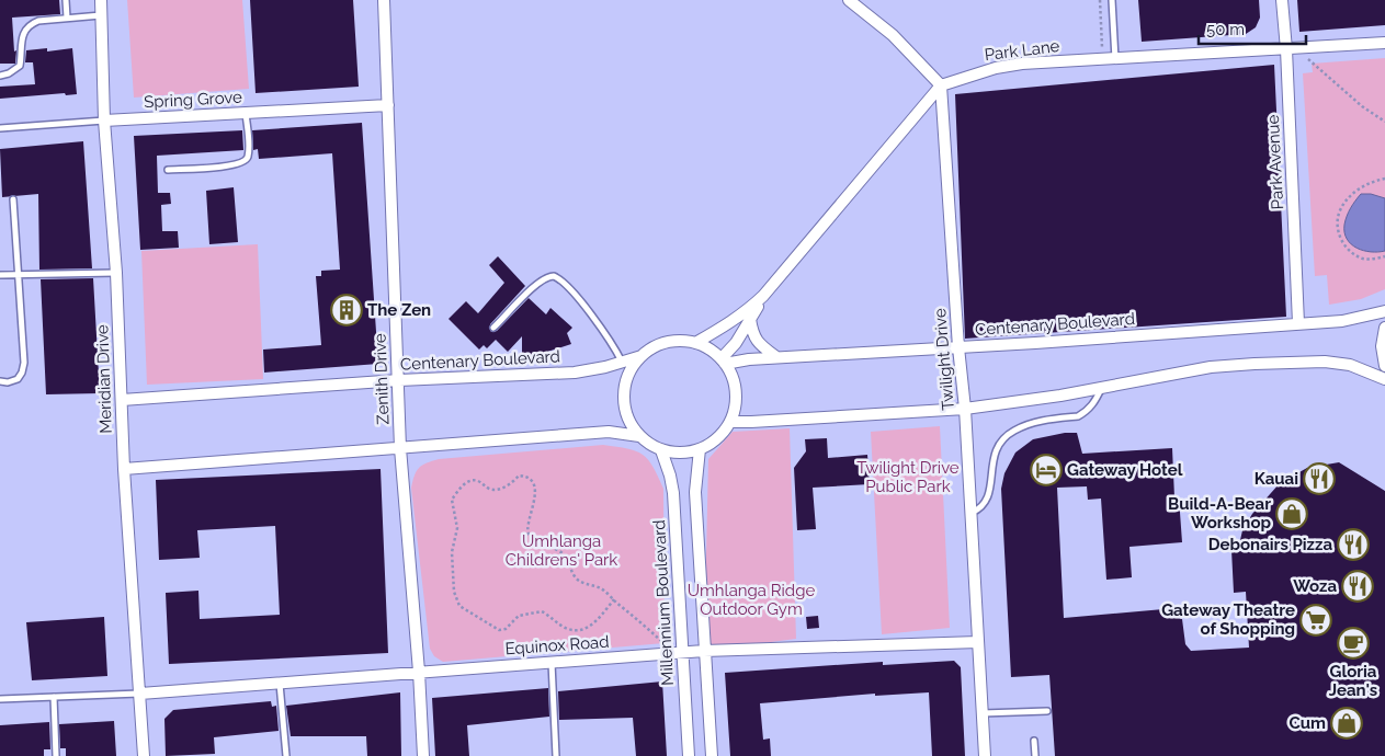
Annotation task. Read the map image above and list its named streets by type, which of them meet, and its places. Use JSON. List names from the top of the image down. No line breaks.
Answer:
{"streets":{"street":["Park Lane","Spring Grove","Park Avenue","Centenary Boulevard","Twilight Drive","Meridian Drive","Zenith Drive","Millennium Boulevard","Equinox Road"]},"crossings":[["Park Lane","Park Avenue"],["Park Lane","Twilight Drive"],["Spring Grove","Meridian Drive"],["Spring Grove","Zenith Drive"],["Park Avenue","Centenary Boulevard"],["Centenary Boulevard","Twilight Drive"],["Centenary Boulevard","Meridian Drive"],["Centenary Boulevard","Zenith Drive"],["Centenary Boulevard","Millennium Boulevard"],["Twilight Drive","Equinox Road"],["Meridian Drive","Equinox Road"],["Zenith Drive","Equinox Road"],["Millennium Boulevard","Equinox Road"]],"parks":["Twilight Drive Public Park","Umhlanga Childrens' Park","Umhlanga Ridge Outdoor Gym"],"places":{"building":["The Zen"],"hotel":["Gateway Hotel"],"restaurant":["Kauai","Debonairs Pizza","Woza"],"shop":["Build-A-Bear Workshop","Cum"],"supermarket":["Gateway Theatre of Shopping"],"cafe":["Gloria Jean's"]},"scale_bar":"50 m"}
